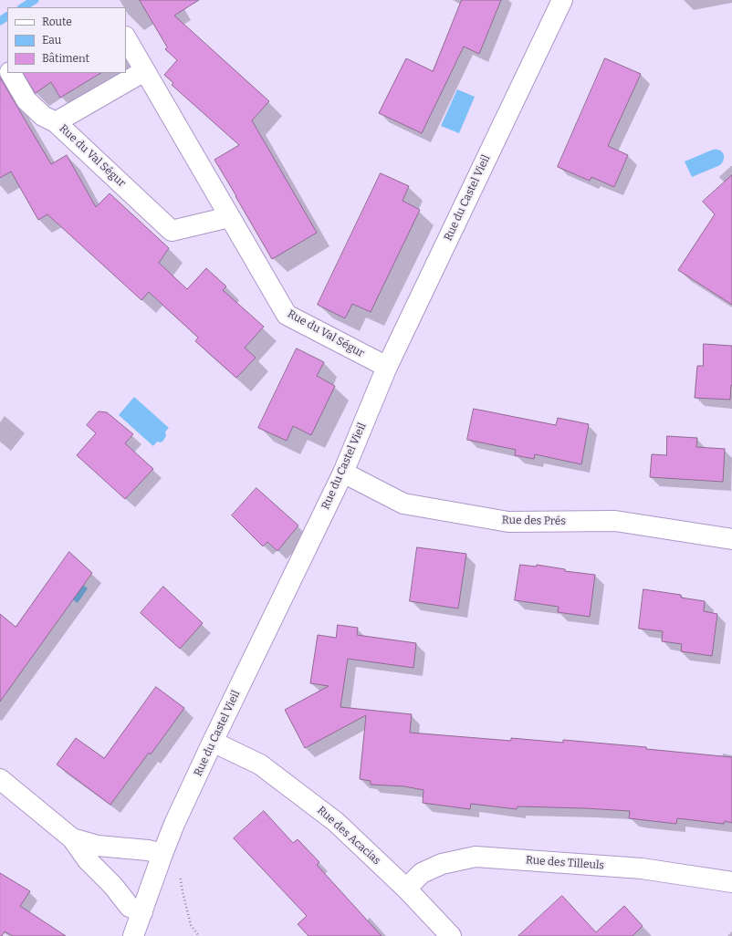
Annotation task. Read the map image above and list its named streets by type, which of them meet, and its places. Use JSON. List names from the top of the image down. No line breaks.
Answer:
{"streets":{"street":["Rue du Val Ségur","Rue du Castel Vieil","Rue des Prés","Rue des Acacias","Rue des Tilleuls"]},"crossings":[["Rue du Val Ségur","Rue du Castel Vieil"],["Rue du Castel Vieil","Rue des Prés"],["Rue du Castel Vieil","Rue des Acacias"],["Rue des Acacias","Rue des Tilleuls"]],"legend":["Route","Eau","Bâtiment"]}
